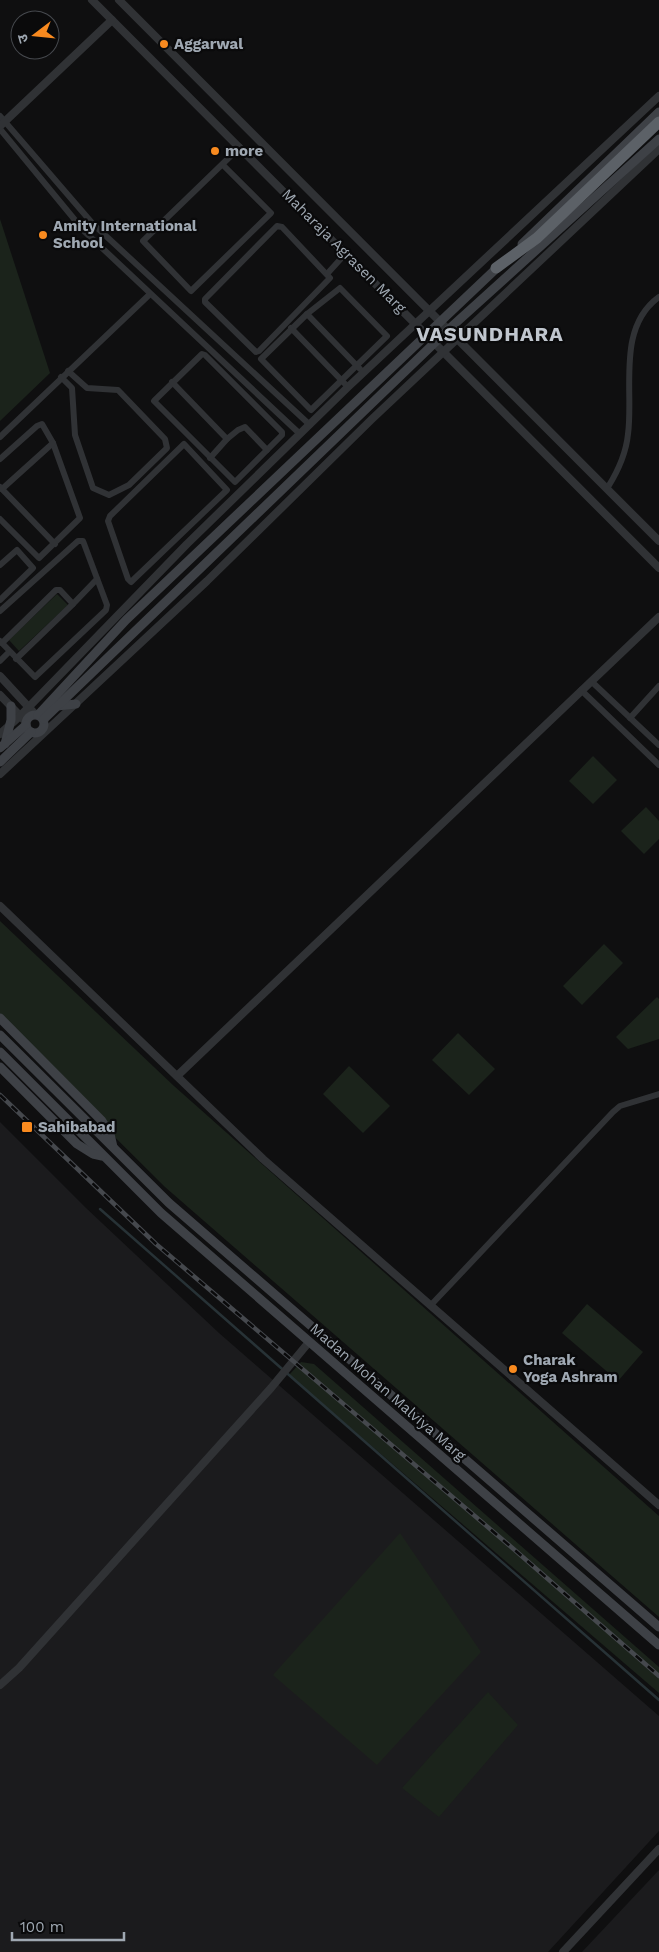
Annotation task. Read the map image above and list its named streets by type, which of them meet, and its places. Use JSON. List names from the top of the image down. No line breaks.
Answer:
{"streets":{"main road":["Madan Mohan Malviya Marg"],"street":["Maharaja Agrasen Marg"]},"districts":["VASUNDHARA"],"places":{"other":["Aggarwal","more","Amity International School","Charak Yoga Ashram"],"transit":["Sahibabad"]},"scale_bar":"100 m","north":"left"}
